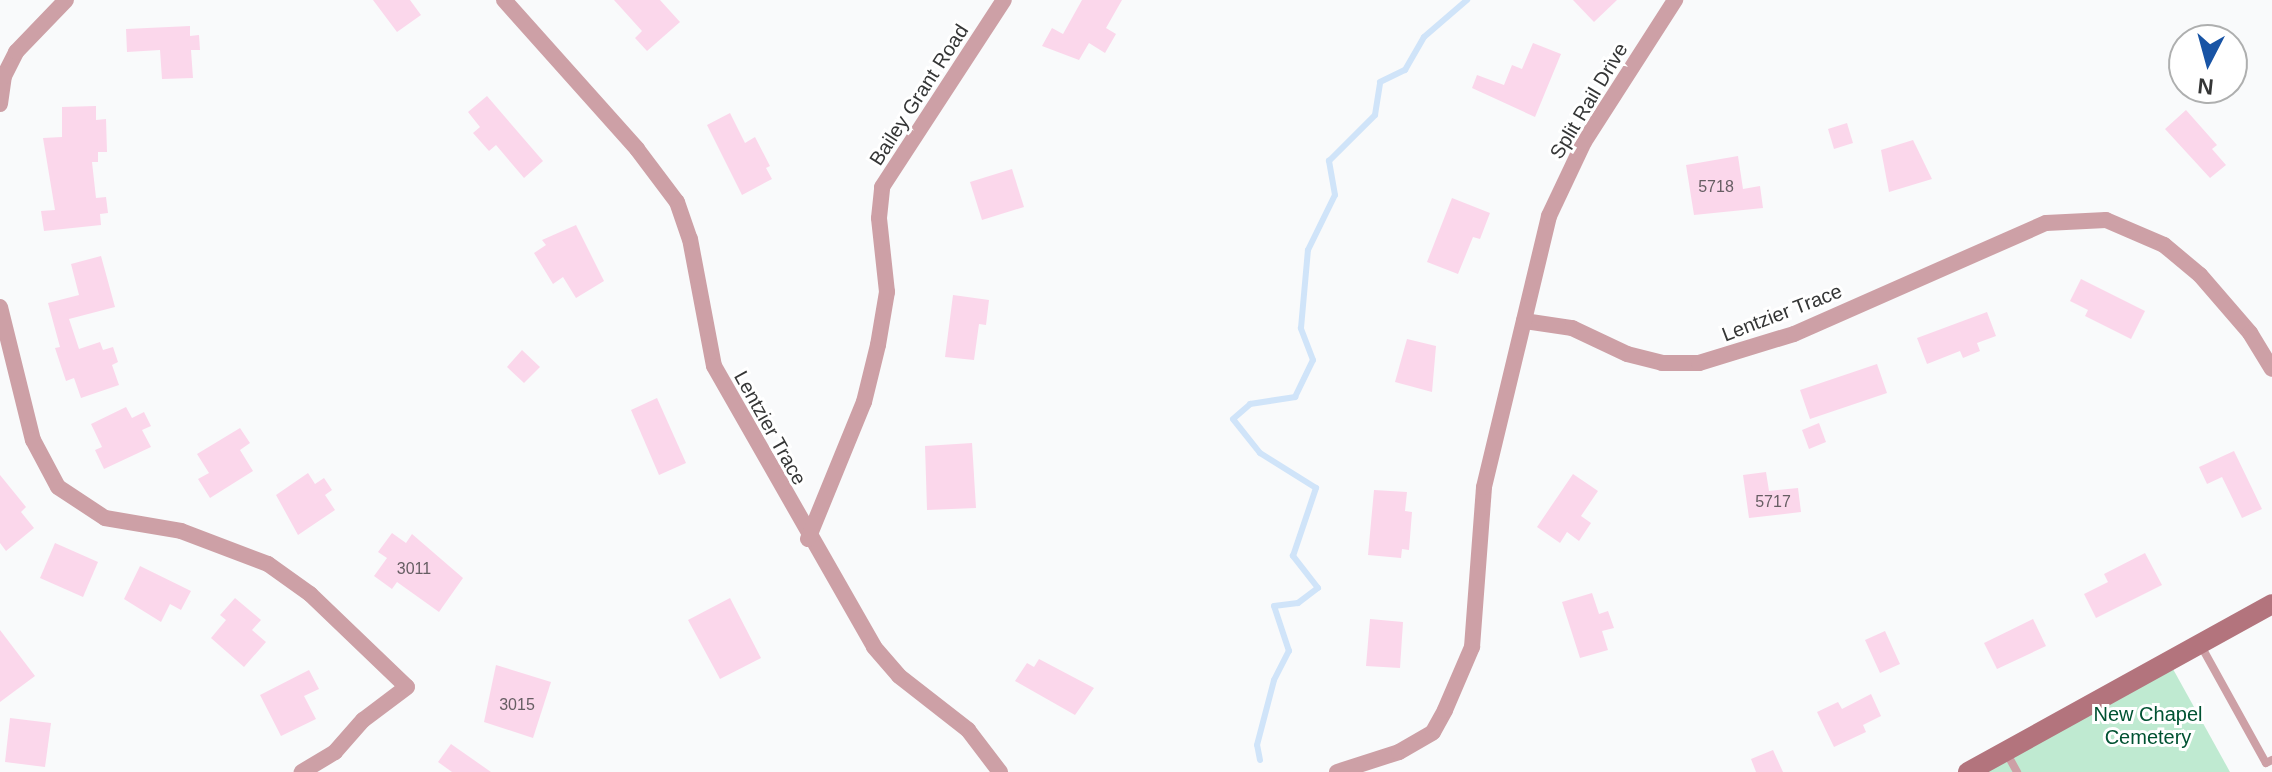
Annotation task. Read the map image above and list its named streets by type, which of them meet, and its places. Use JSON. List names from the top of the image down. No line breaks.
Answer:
{"streets":{"street":["Bailey Grant Road","Split Rail Drive","Lentzier Trace"]},"crossings":[["Bailey Grant Road","Lentzier Trace"],["Split Rail Drive","Lentzier Trace"]],"parks":["New Chapel Cemetery"],"house_numbers":["5718","5717","3011","3015"],"north":"bottom"}
